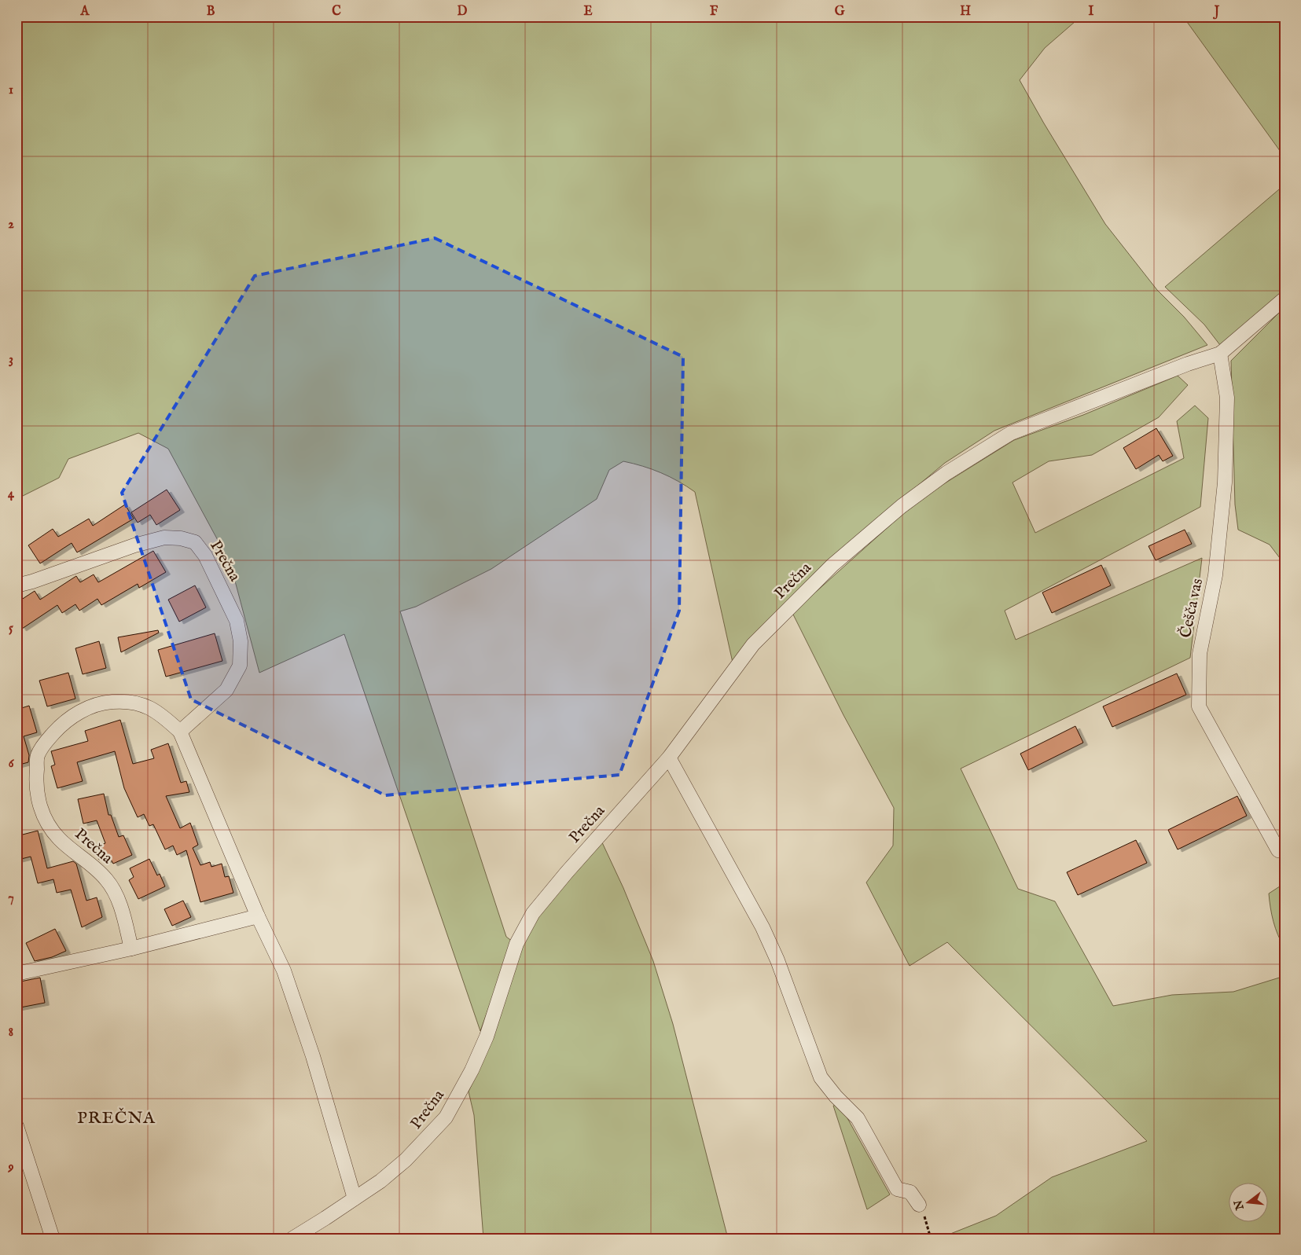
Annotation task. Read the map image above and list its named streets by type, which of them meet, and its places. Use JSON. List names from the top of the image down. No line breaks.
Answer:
{"streets":{"street":["Prečna","Češča vas"]},"crossings":[["Prečna","Češča vas"]],"districts":["PREČNA"],"north":"left","grid":{"columns":["A","B","C","D","E","F","G","H","I","J"],"rows":["1","2","3","4","5","6","7","8","9"]}}
